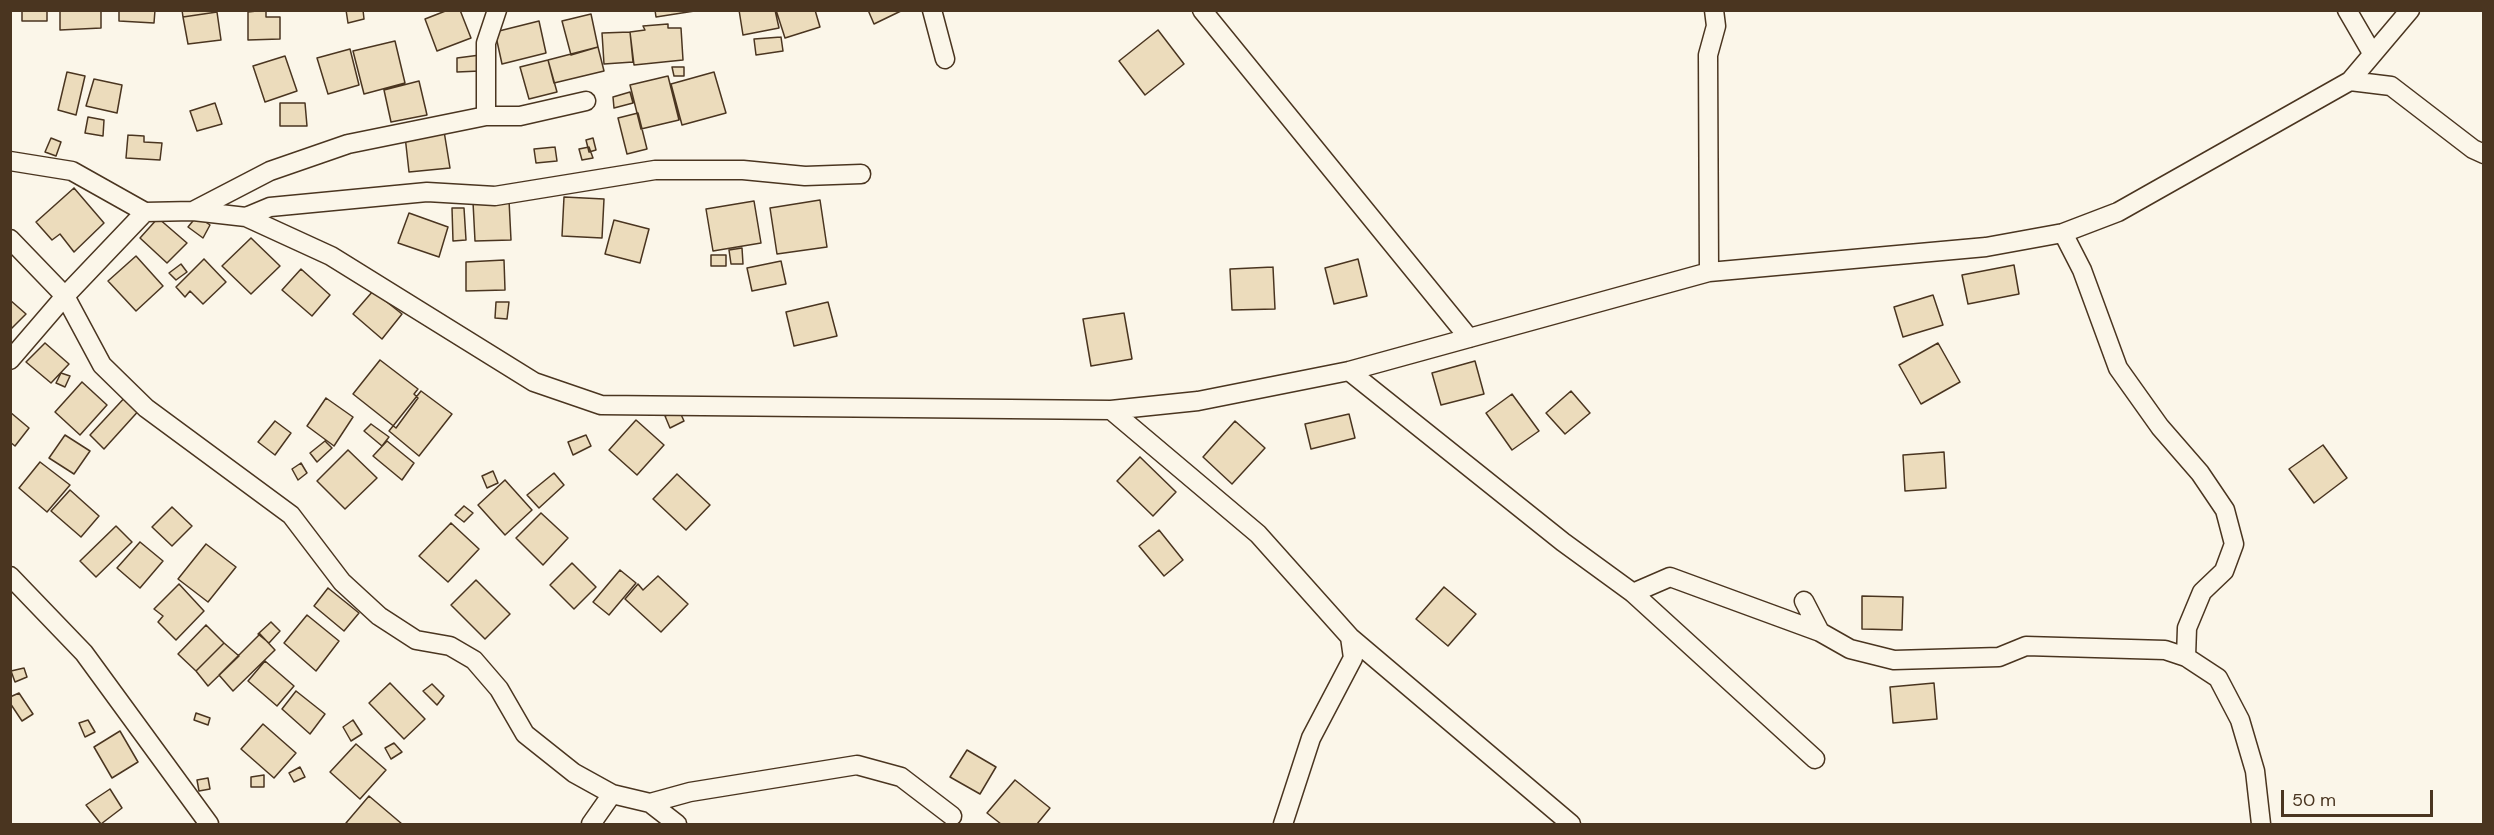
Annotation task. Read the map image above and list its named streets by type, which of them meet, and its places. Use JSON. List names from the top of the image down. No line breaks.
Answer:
{"scale_bar":"50 m"}
